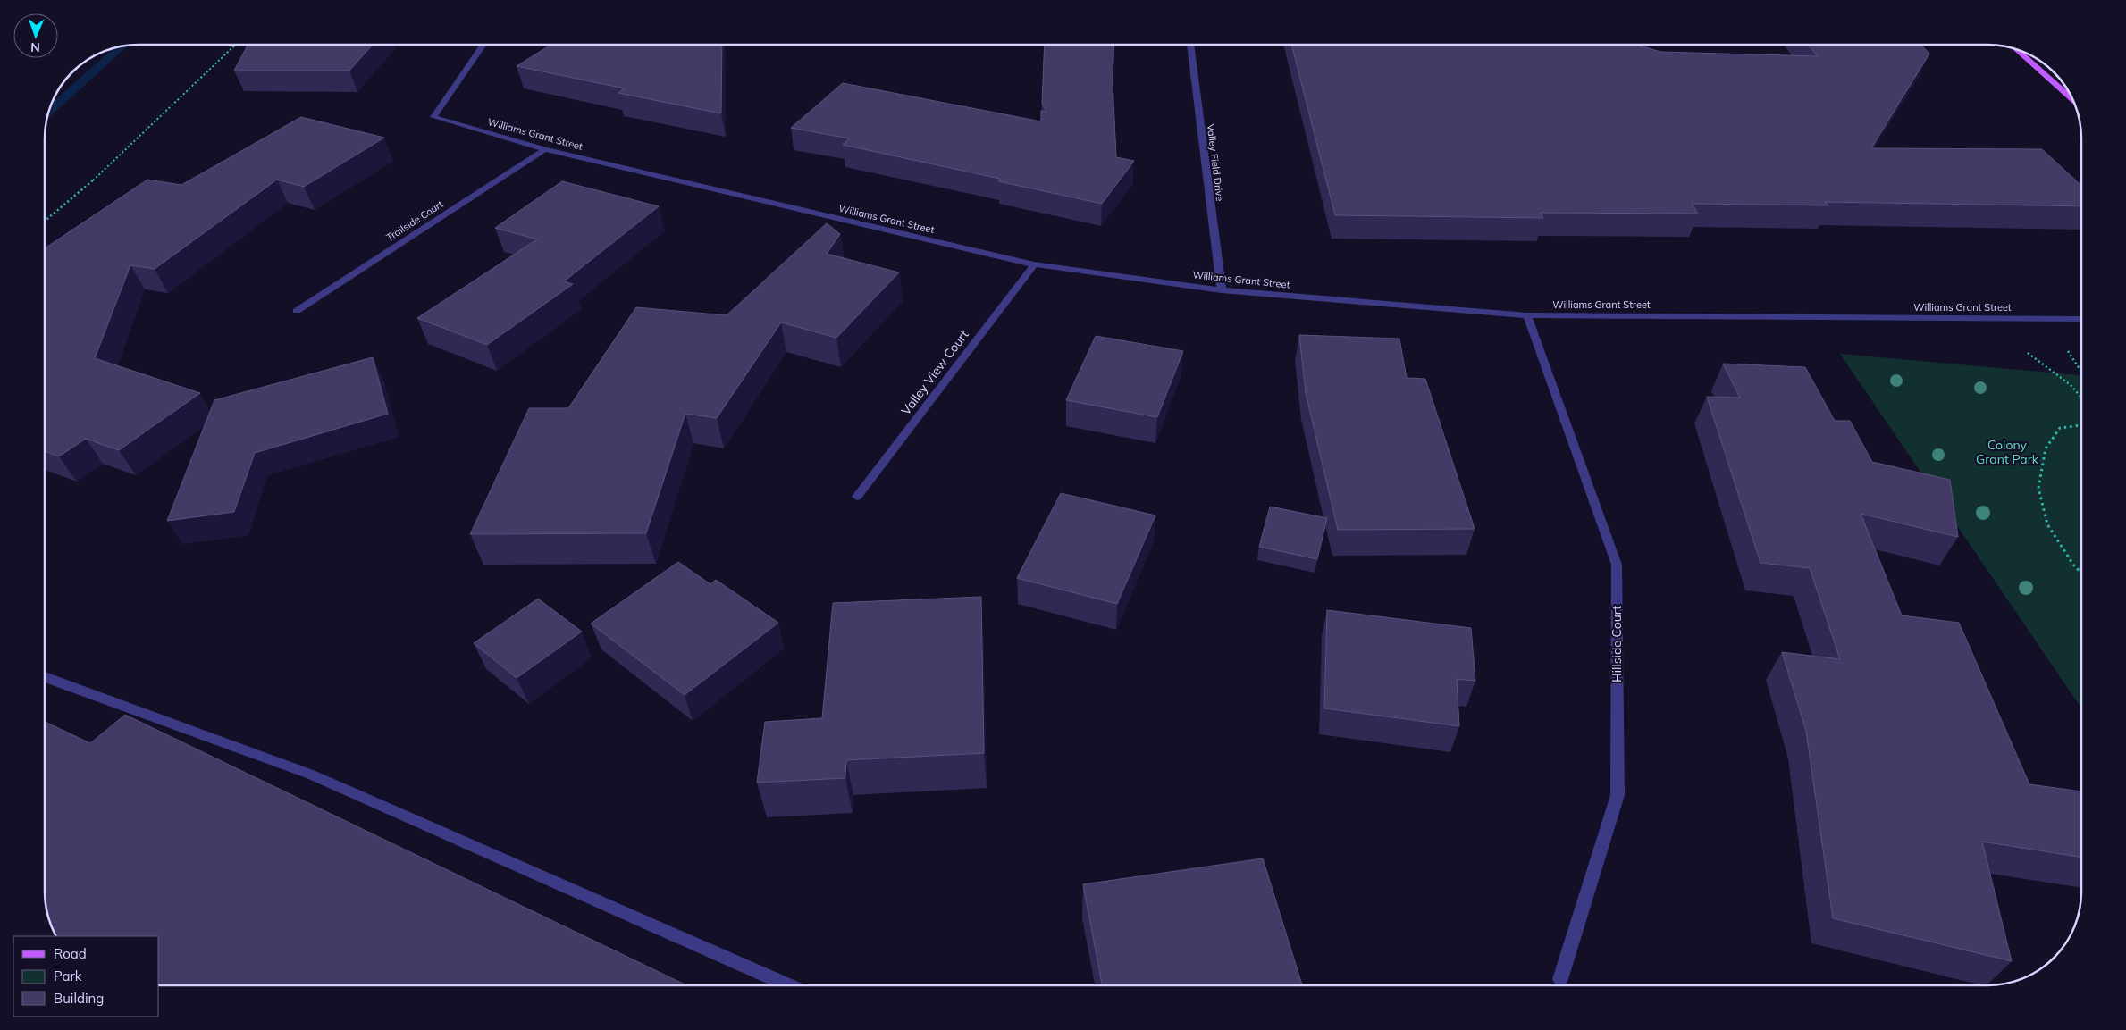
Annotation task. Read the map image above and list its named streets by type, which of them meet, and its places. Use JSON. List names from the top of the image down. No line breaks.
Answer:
{"streets":{"street":["Williams Grant Street","Valley Field Drive","Trailside Court","Valley View Court","Hillside Court"]},"crossings":[["Williams Grant Street","Valley Field Drive"],["Williams Grant Street","Trailside Court"],["Williams Grant Street","Valley View Court"],["Williams Grant Street","Hillside Court"]],"parks":["Colony Grant Park"],"legend":["Road","Park","Building"],"north":"bottom"}
